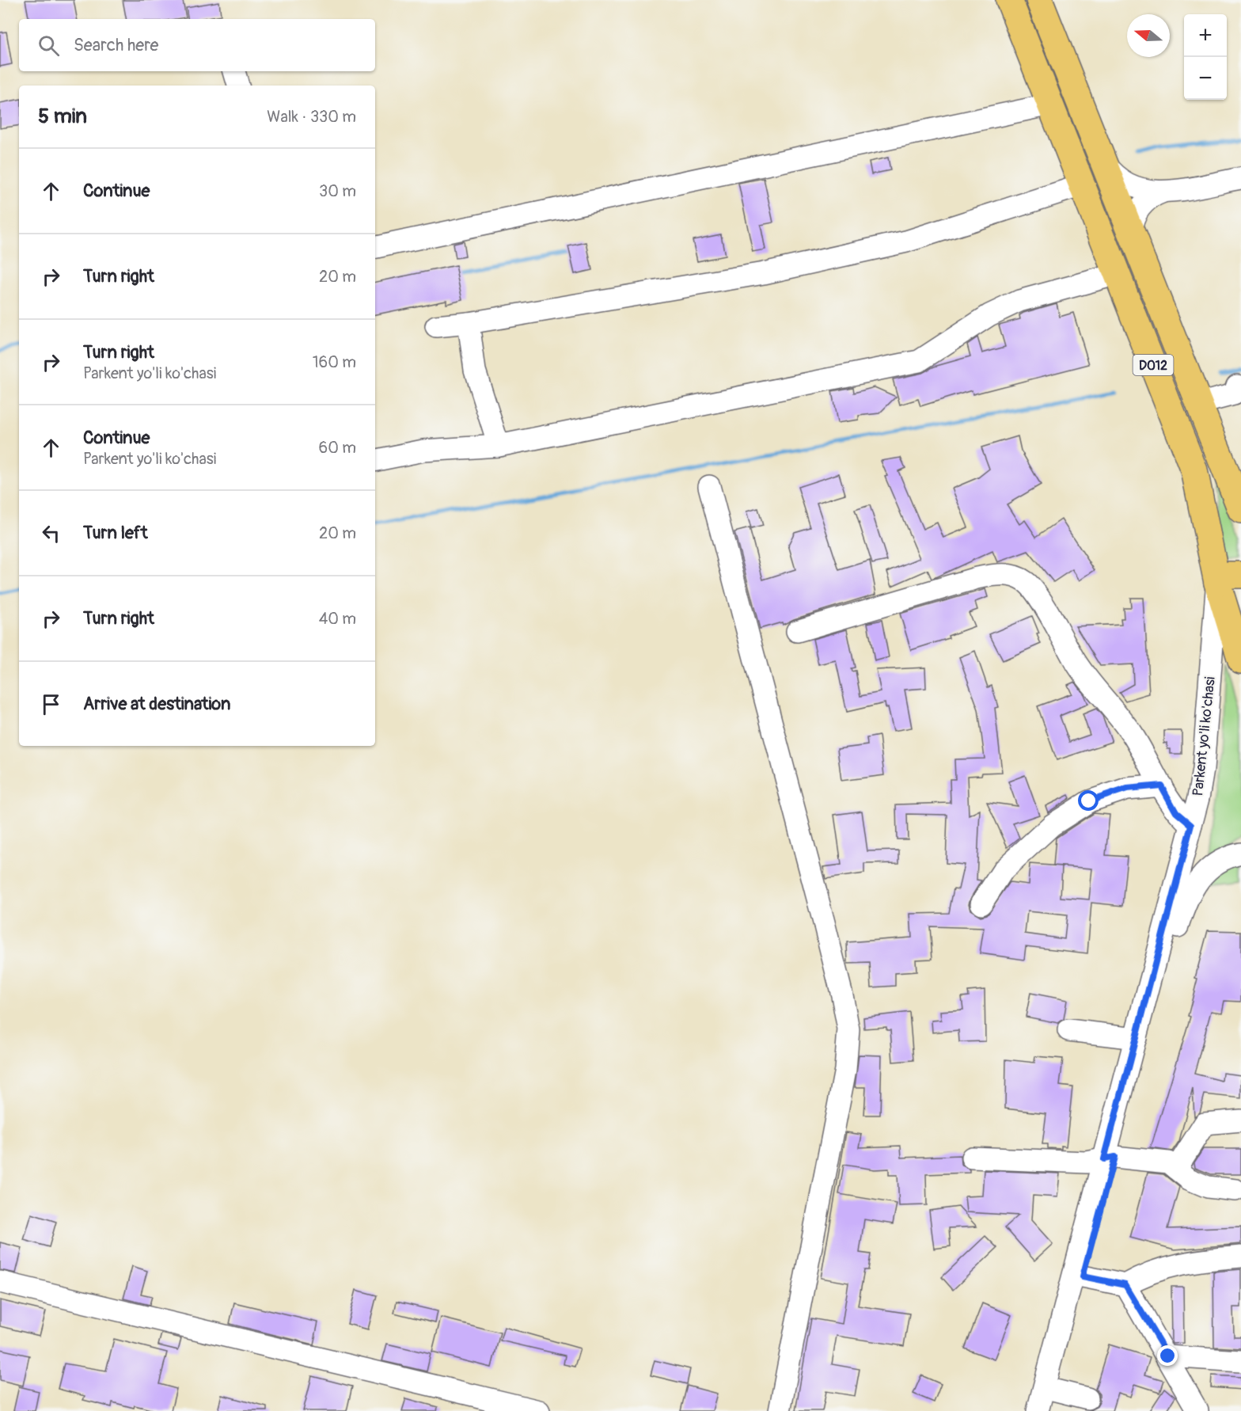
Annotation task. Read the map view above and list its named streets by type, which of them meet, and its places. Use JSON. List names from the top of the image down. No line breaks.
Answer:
{"streets":{"highway":["D012"],"street":["Parkent yo'li ko'chasi"]},"crossings":[["D012","Parkent yo'li ko'chasi"]],"north":"left","page":{"map_buttons":["+","−"],"search":"Search here","heading":["5 min","Walk · 330 m"],"list":[["Continue","30 m"],["Turn right","20 m"],["Turn right","Parkent yo'li ko'chasi","160 m"],["Continue","Parkent yo'li ko'chasi","60 m"],["Turn left","20 m"],["Turn right","40 m"],"Arrive at destination"]}}
